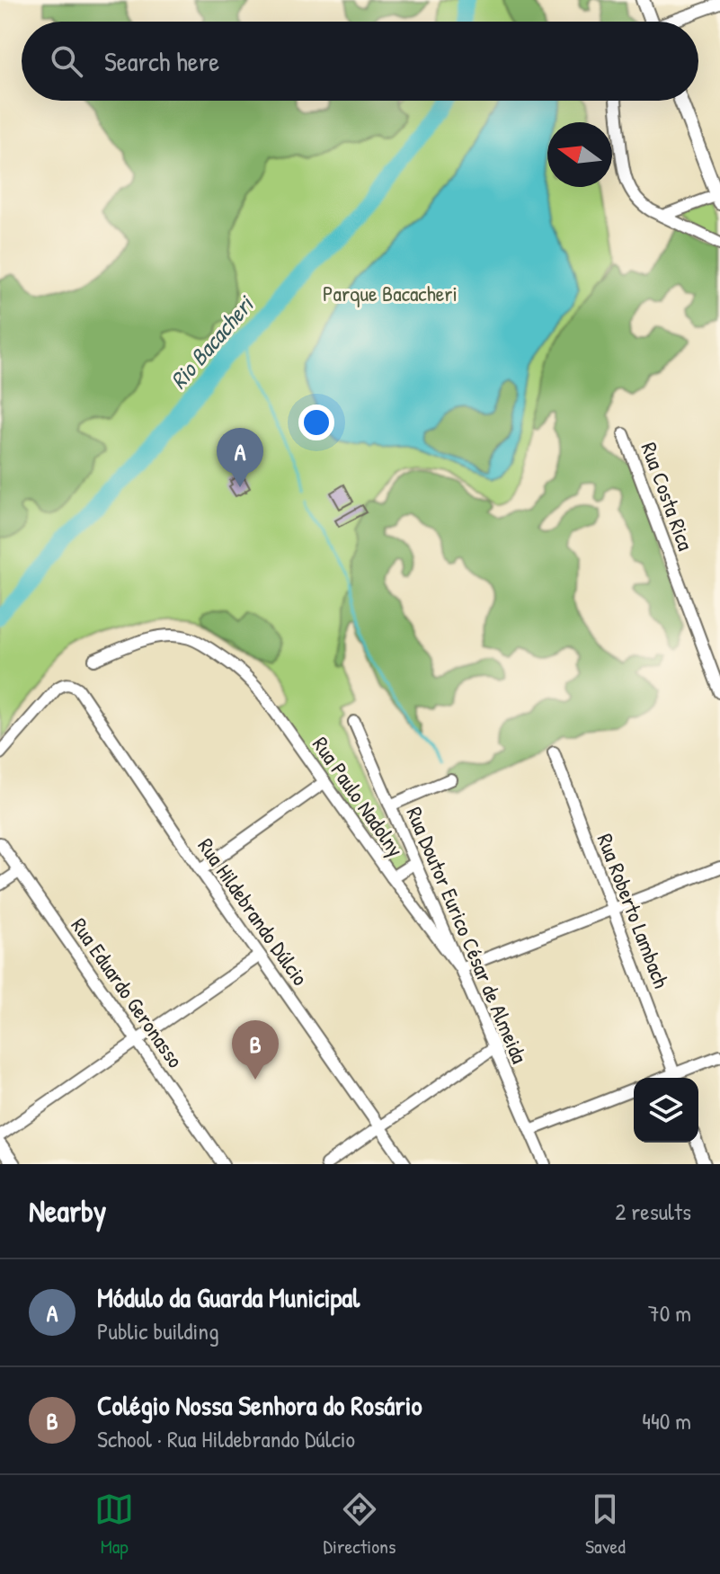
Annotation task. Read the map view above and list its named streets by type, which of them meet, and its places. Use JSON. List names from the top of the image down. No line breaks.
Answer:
{"streets":{"street":["Rua Costa Rica","Rua Paulo Nadolny","Rua Roberto Lambach","Rua Hildebrando Dúlcio","Rua Doutor Eurico César de Almeida","Rua Eduardo Geronasso"]},"crossings":[["Rua Paulo Nadolny","Rua Doutor Eurico César de Almeida"]],"water":["Rio Bacacheri"],"parks":["Parque Bacacheri"],"north":"left","page":{"search":"Search here","pins":["A","B"],"heading":["Nearby","2 results"],"list":[{"mark":"A","name":"Módulo da Guarda Municipal","note":"Public building","value":"70 m"},{"mark":"B","name":"Colégio Nossa Senhora do Rosário","note":"School · Rua Hildebrando Dúlcio","value":"440 m"}],"nav":["Map","Directions","Saved"]}}
